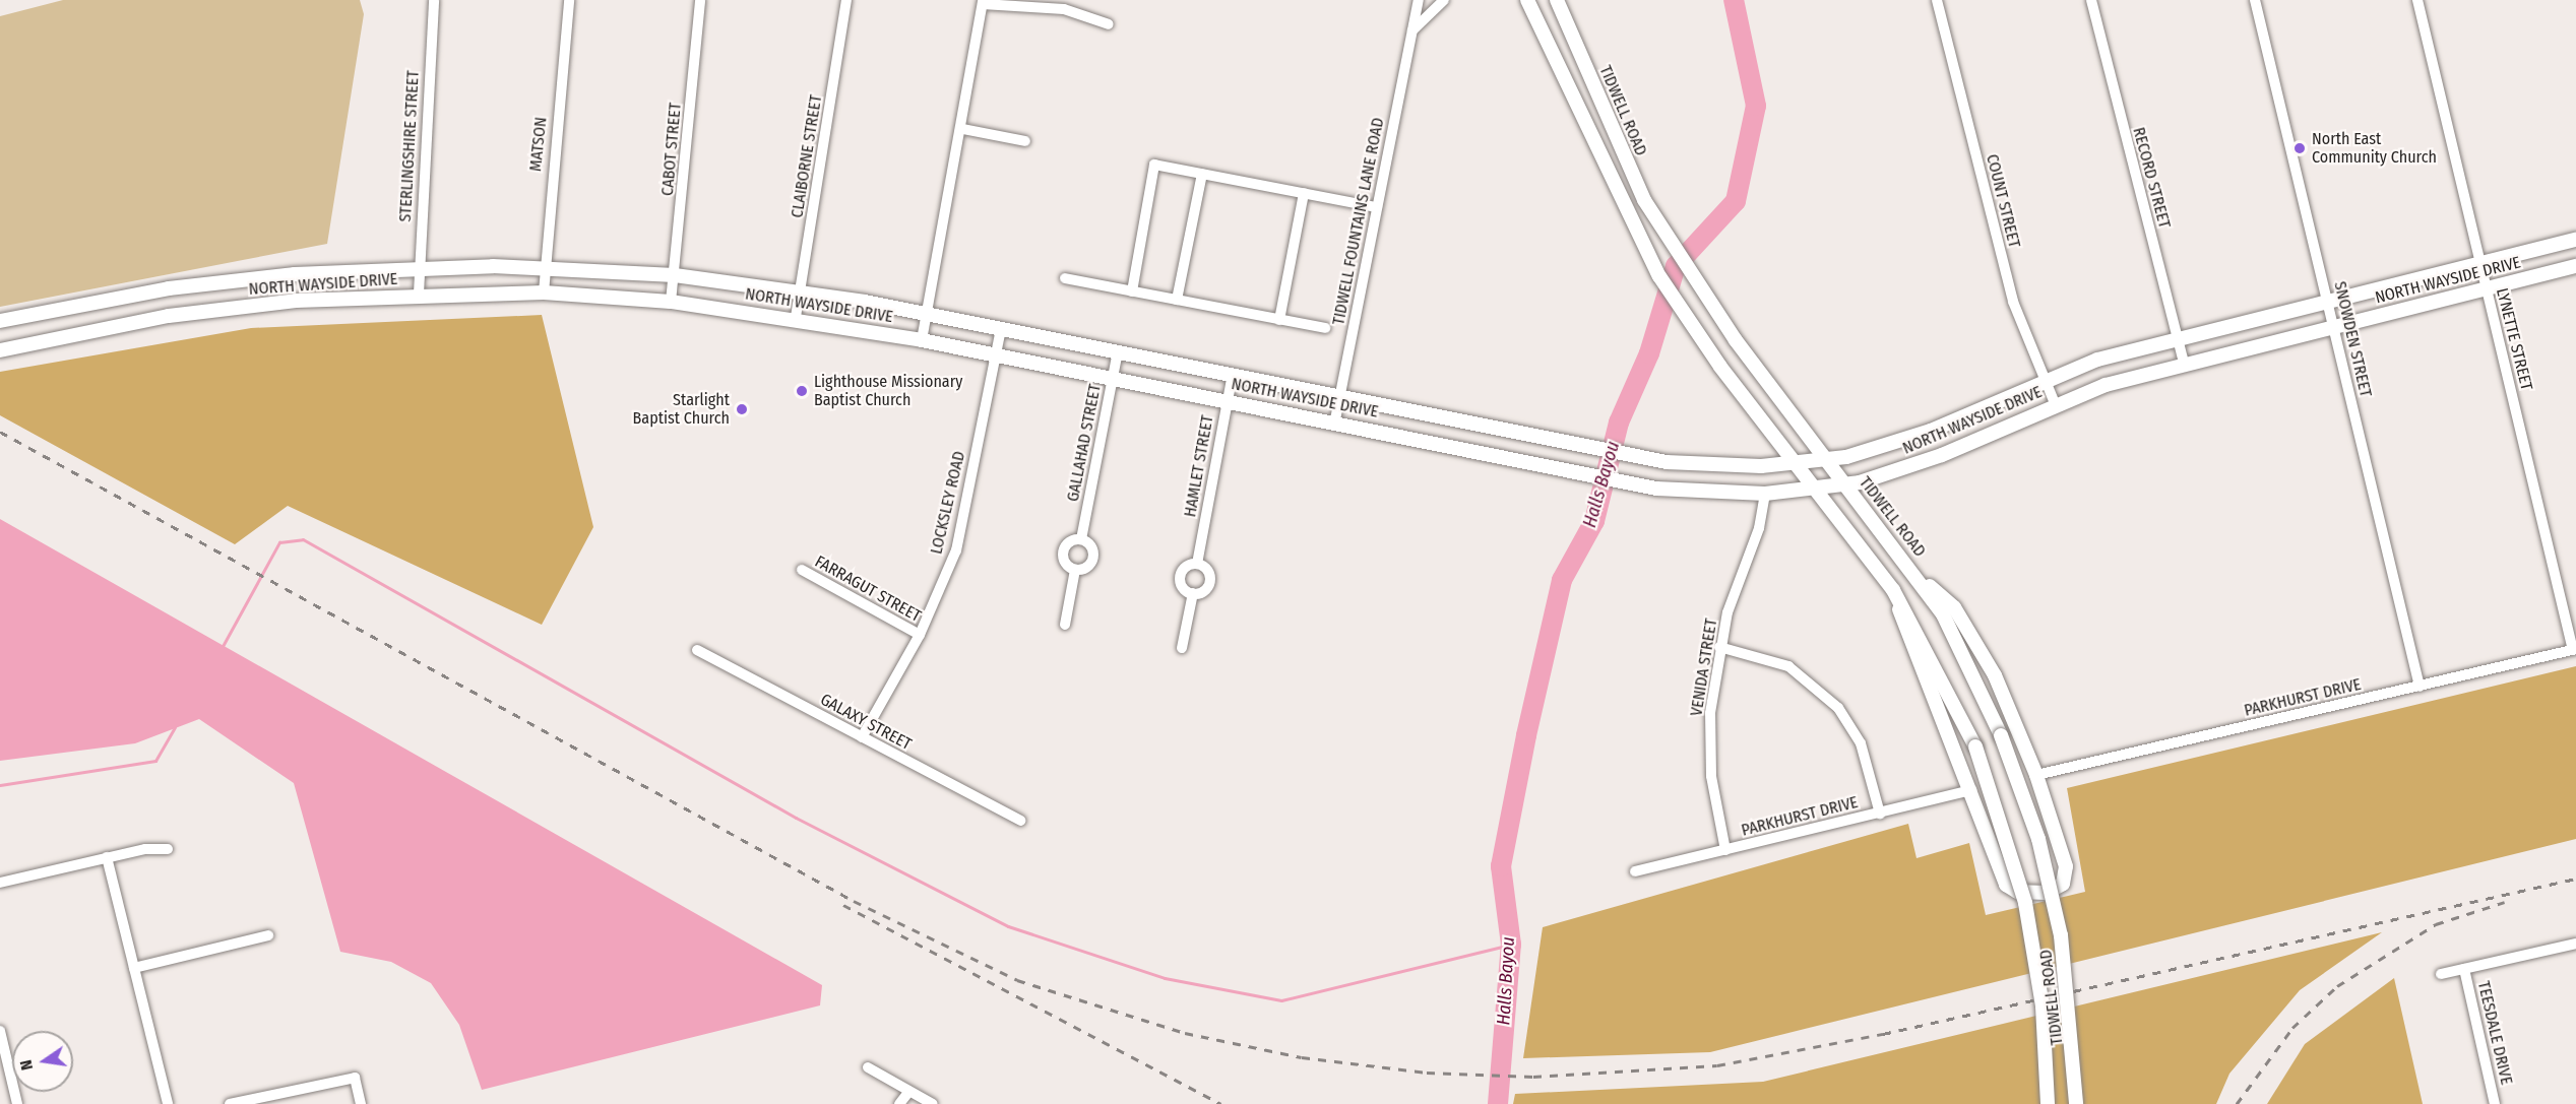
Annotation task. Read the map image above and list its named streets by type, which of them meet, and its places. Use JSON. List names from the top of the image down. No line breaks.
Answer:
{"streets":{"main road":["TIDWELL ROAD","NORTH WAYSIDE DRIVE"],"street":["MATSON","STERLINGSHIRE STREET","CABOT STREET","CLAIBORNE STREET","RECORD STREET","COUNT STREET","TIDWELL FOUNTAINS LANE ROAD","SNOWDEN STREET","LYNETTE STREET","GALLAHAD STREET","HAMLET STREET","LOCKSLEY ROAD","FARRAGUT STREET","VENIDA STREET","PARKHURST DRIVE","GALAXY STREET","TEESDALE DRIVE"]},"crossings":[["TIDWELL ROAD","NORTH WAYSIDE DRIVE"],["MATSON","NORTH WAYSIDE DRIVE"],["STERLINGSHIRE STREET","NORTH WAYSIDE DRIVE"],["CABOT STREET","NORTH WAYSIDE DRIVE"],["CLAIBORNE STREET","NORTH WAYSIDE DRIVE"],["RECORD STREET","NORTH WAYSIDE DRIVE"],["COUNT STREET","NORTH WAYSIDE DRIVE"],["TIDWELL FOUNTAINS LANE ROAD","NORTH WAYSIDE DRIVE"],["NORTH WAYSIDE DRIVE","SNOWDEN STREET"],["NORTH WAYSIDE DRIVE","LYNETTE STREET"],["NORTH WAYSIDE DRIVE","GALLAHAD STREET"],["NORTH WAYSIDE DRIVE","HAMLET STREET"],["NORTH WAYSIDE DRIVE","LOCKSLEY ROAD"],["NORTH WAYSIDE DRIVE","VENIDA STREET"],["SNOWDEN STREET","PARKHURST DRIVE"],["LYNETTE STREET","PARKHURST DRIVE"],["LOCKSLEY ROAD","FARRAGUT STREET"],["LOCKSLEY ROAD","GALAXY STREET"],["VENIDA STREET","PARKHURST DRIVE"]],"water":["Halls Bayou"],"places":["North East Community Church","Lighthouse Missionary Baptist Church","Starlight Baptist Church"],"north":"left"}
